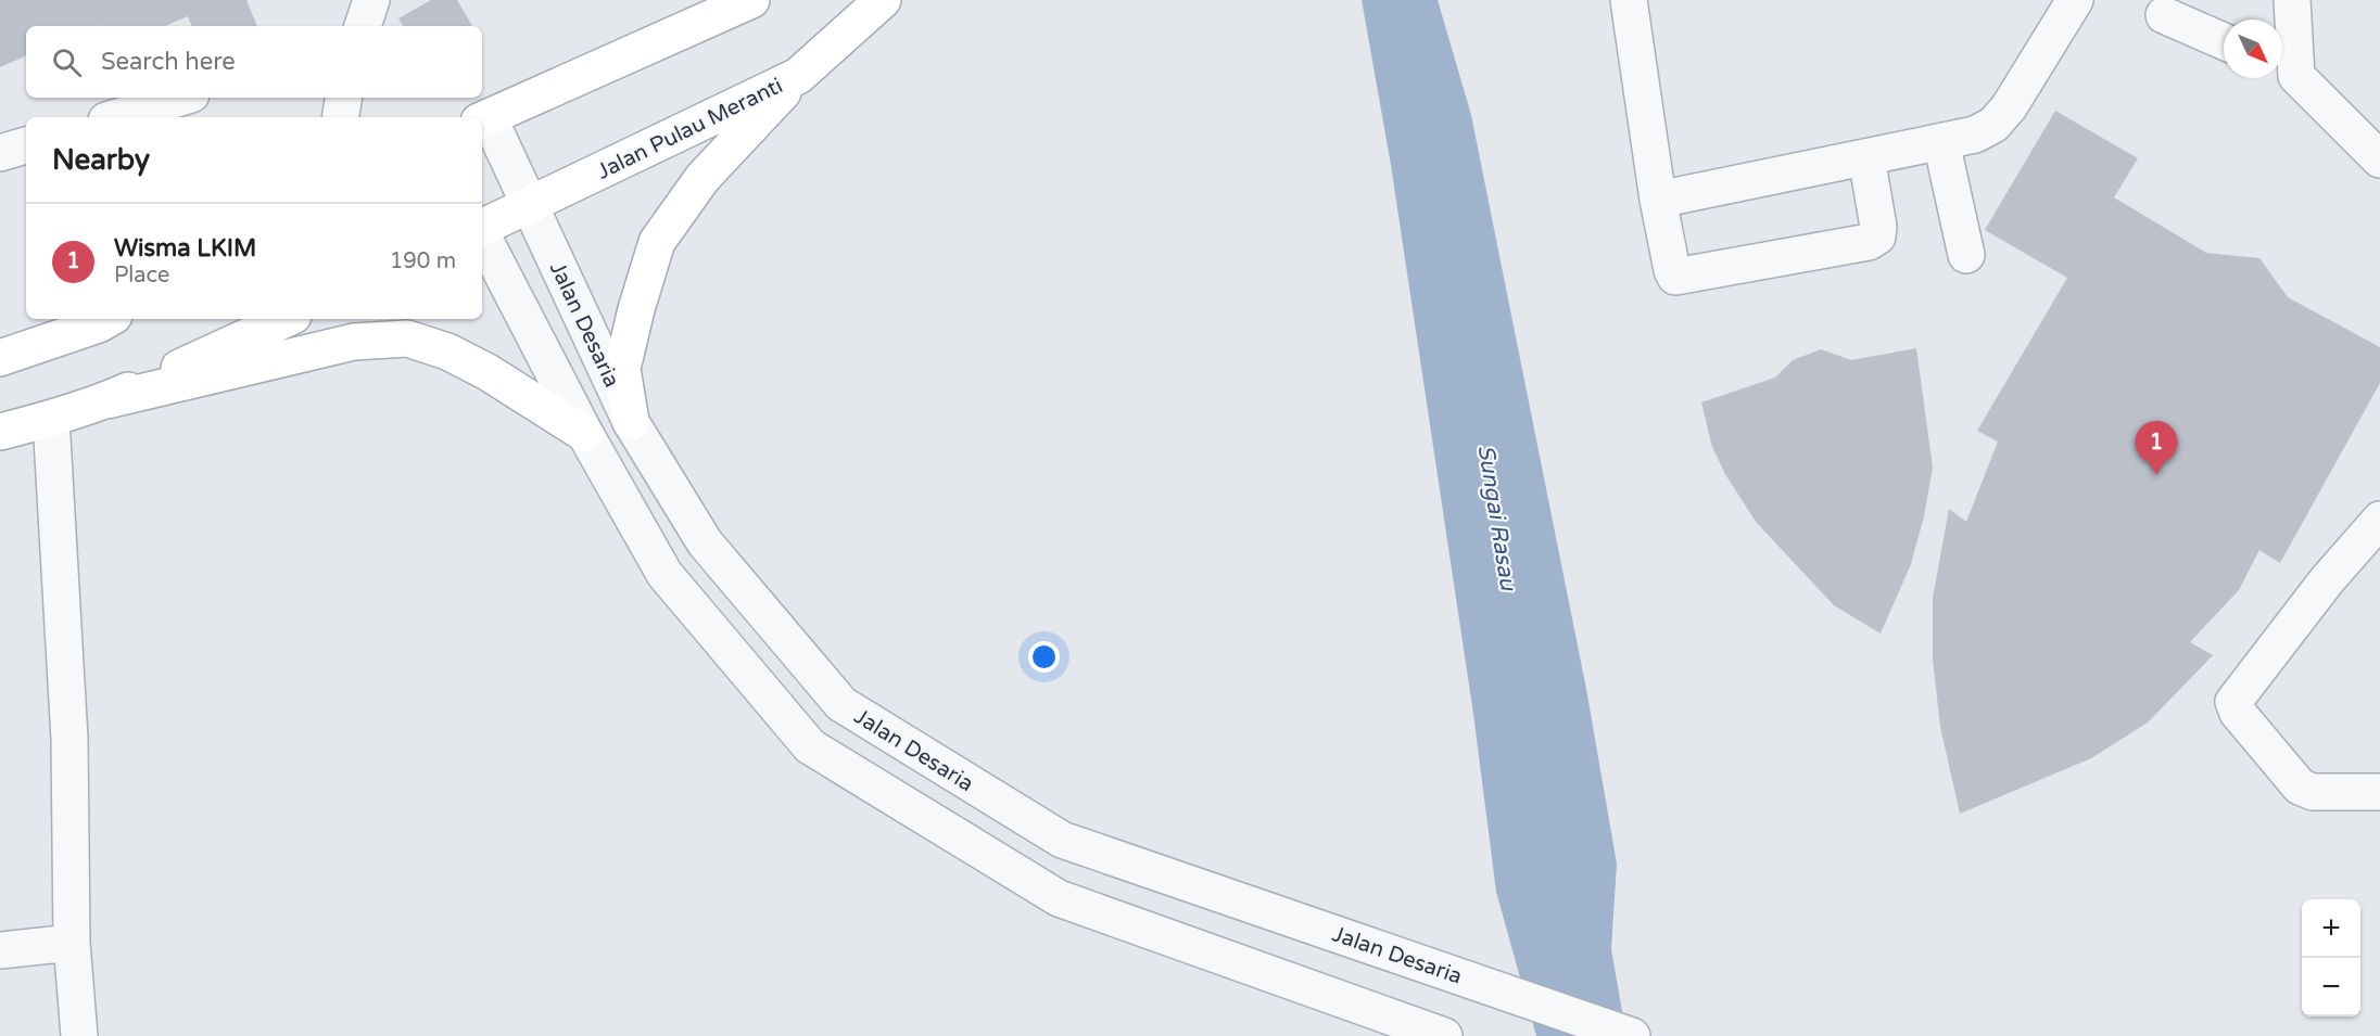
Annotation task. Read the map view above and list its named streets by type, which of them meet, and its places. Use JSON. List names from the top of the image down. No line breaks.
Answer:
{"streets":{"main road":["Jalan Pulau Meranti"],"street":["Jalan Desaria"]},"crossings":[["Jalan Pulau Meranti","Jalan Desaria"]],"water":["Sungai Rasau"],"north":"bottom right","page":{"search":"Search here","heading":"Nearby","list":[{"mark":"1","name":"Wisma LKIM","note":"Place","value":"190 m"}],"pins":"1","map_buttons":["+","−"]}}
